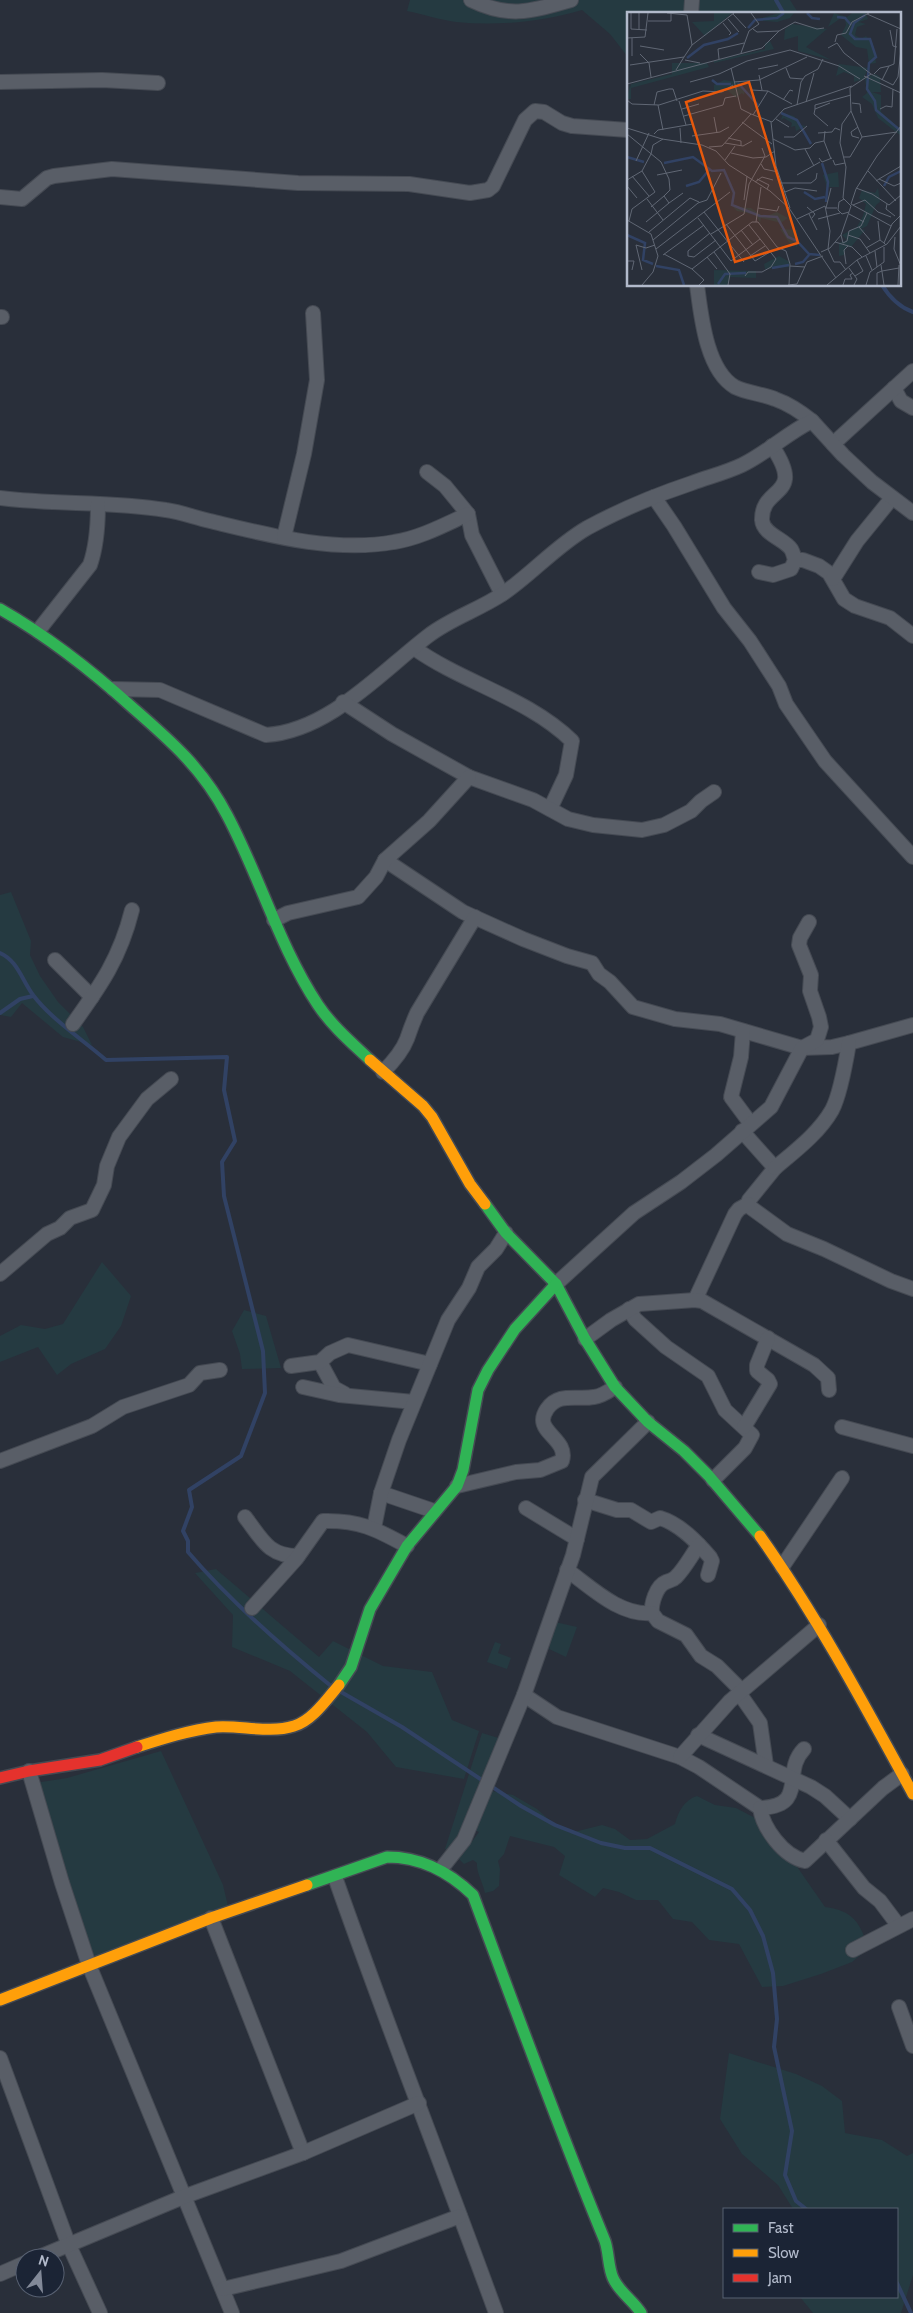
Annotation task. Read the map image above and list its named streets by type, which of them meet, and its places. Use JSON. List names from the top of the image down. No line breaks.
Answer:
{"legend":["Fast","Slow","Jam"],"north":"top"}
